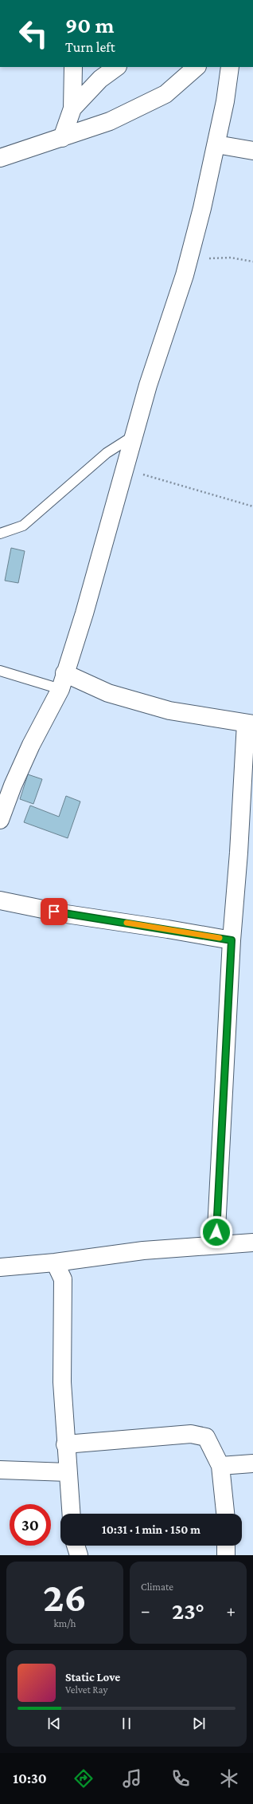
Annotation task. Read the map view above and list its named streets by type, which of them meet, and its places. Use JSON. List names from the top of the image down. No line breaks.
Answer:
{"page":{"turn":["90 m","Turn left"],"limit":"30","trip":"10:31 · 1 min · 150 m","tile":[["26","km/h"],"Climate"],"heat":["−","23°","+"],"song":["Static Love","Velvet Ray"],"tabs":"10:30"}}
